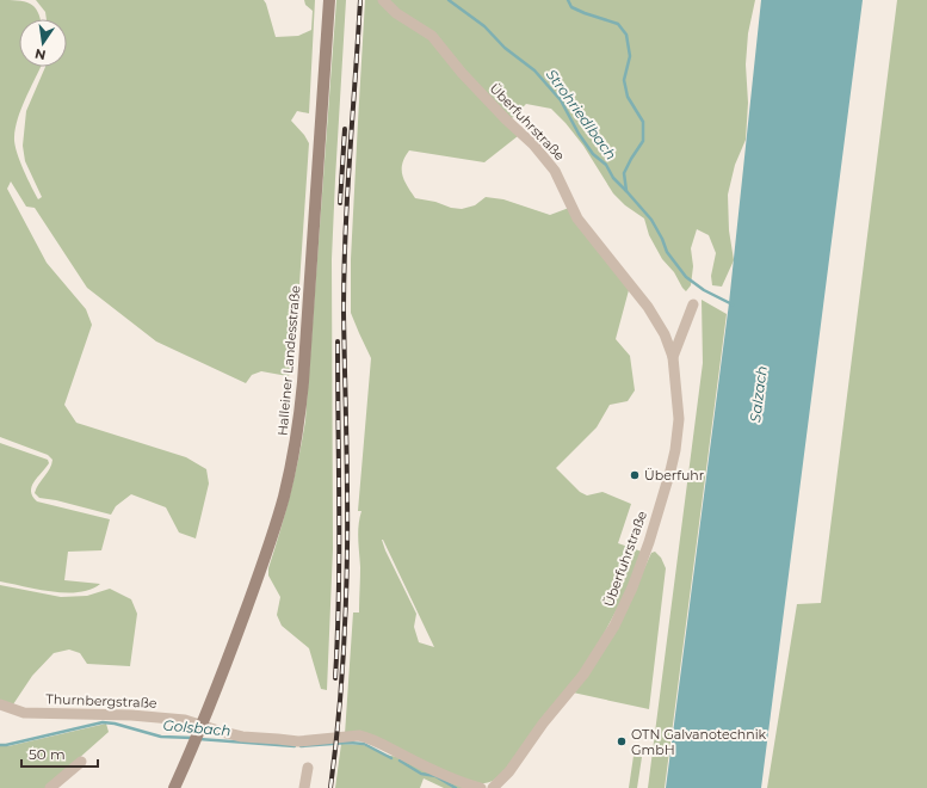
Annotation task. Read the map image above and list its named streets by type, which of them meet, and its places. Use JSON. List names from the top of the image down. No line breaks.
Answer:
{"streets":{"main road":["Halleiner Landesstraße"],"street":["Überfuhrstraße","Thurnbergstraße"]},"crossings":[["Halleiner Landesstraße","Thurnbergstraße"]],"water":["Strohriedlbach","Salzach","Golsbach"],"places":["Überfuhr","OTN Galvanotechnik GmbH"],"scale_bar":"50 m","north":"bottom"}
